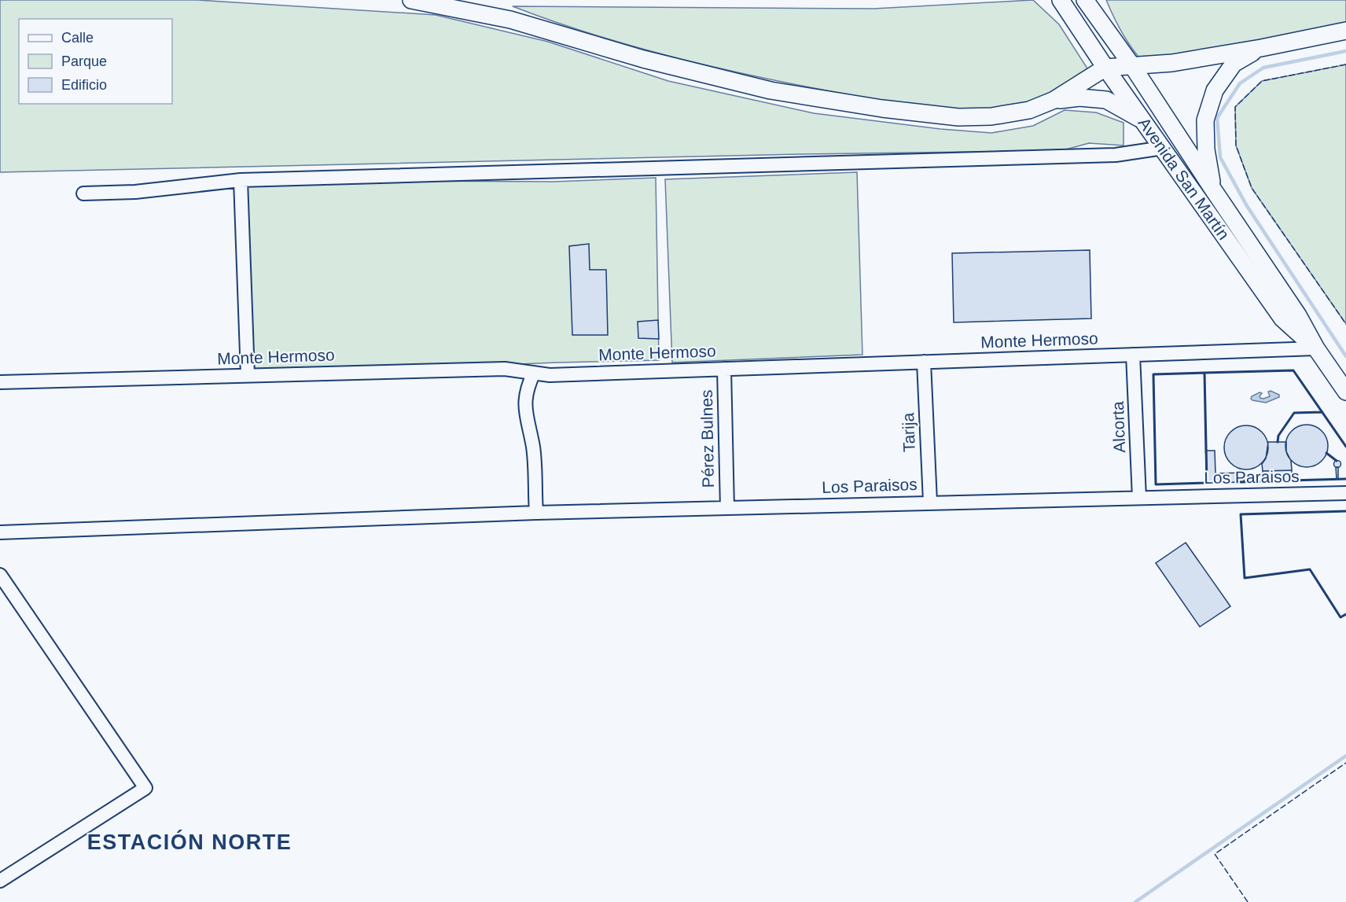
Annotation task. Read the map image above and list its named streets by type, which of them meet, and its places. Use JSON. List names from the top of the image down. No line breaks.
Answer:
{"streets":{"main road":["Avenida San Martín"],"street":["Monte Hermoso","Alcorta","Tarija","Pérez Bulnes","Los Paraisos"]},"crossings":[["Avenida San Martín","Monte Hermoso"],["Monte Hermoso","Alcorta"],["Monte Hermoso","Tarija"],["Monte Hermoso","Pérez Bulnes"],["Alcorta","Los Paraisos"],["Tarija","Los Paraisos"],["Pérez Bulnes","Los Paraisos"]],"districts":["ESTACIÓN NORTE"],"legend":["Calle","Parque","Edificio"]}
